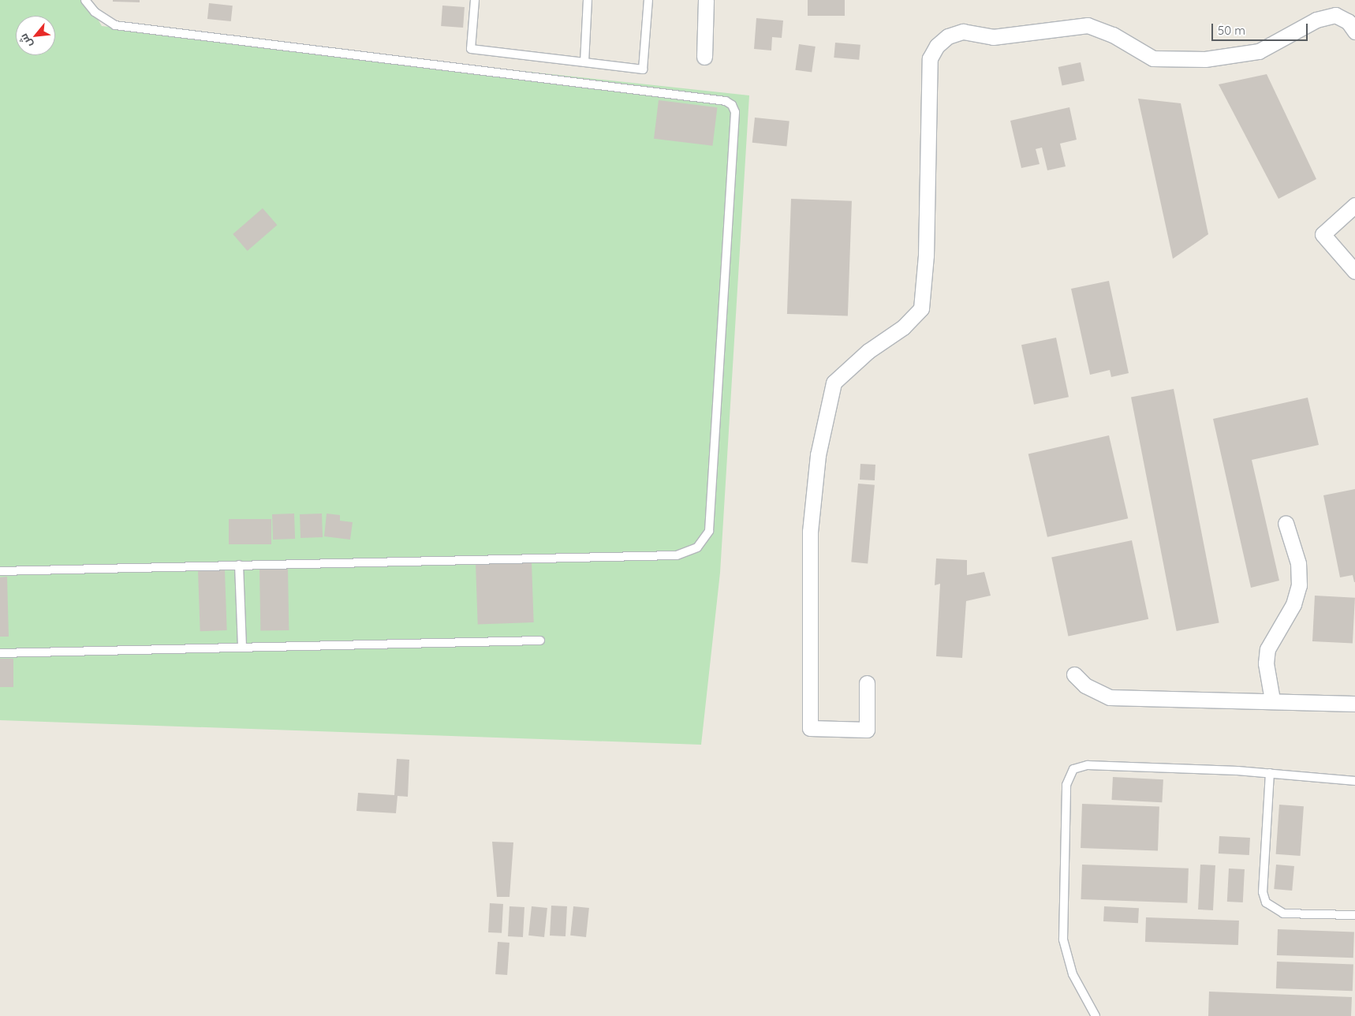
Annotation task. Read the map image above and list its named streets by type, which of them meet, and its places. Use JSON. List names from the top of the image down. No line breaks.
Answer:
{"scale_bar":"50 m","north":"bottom left"}
